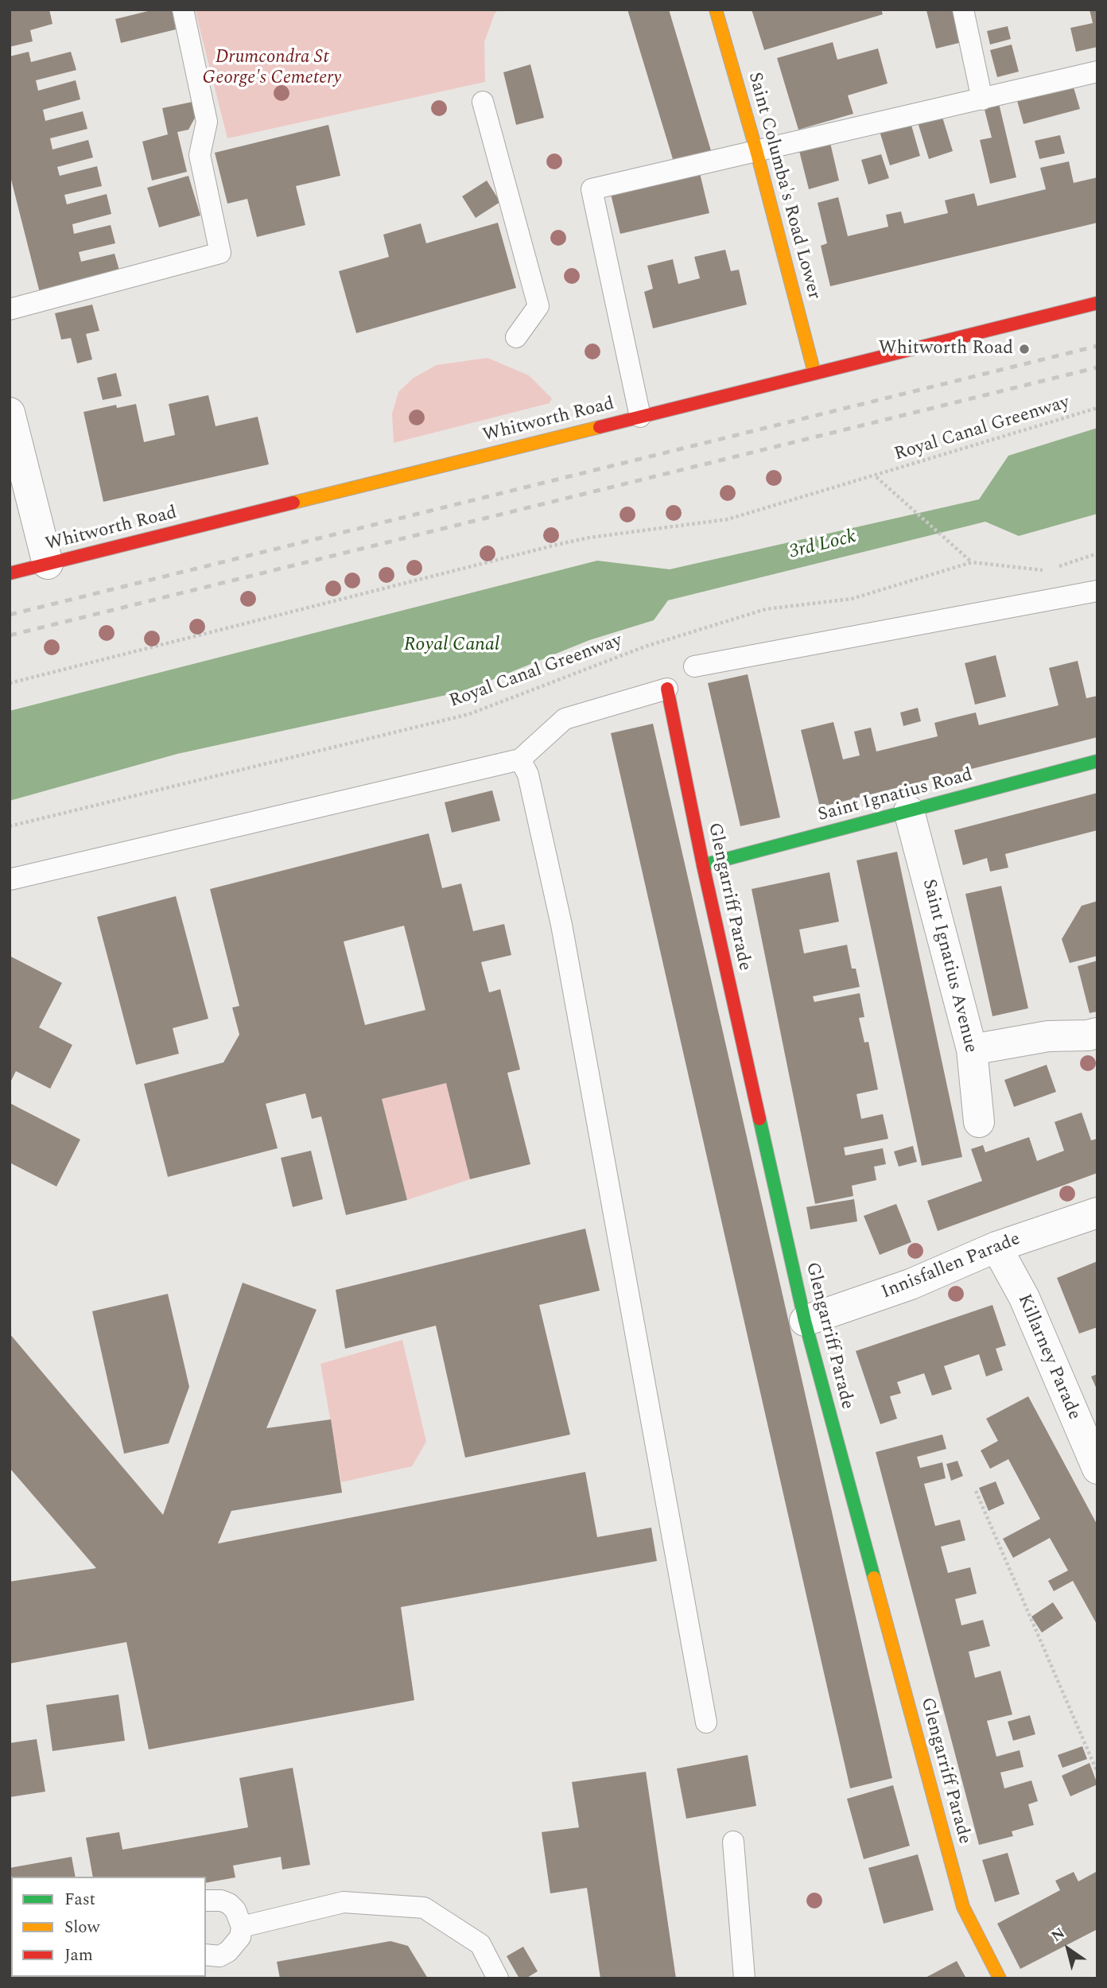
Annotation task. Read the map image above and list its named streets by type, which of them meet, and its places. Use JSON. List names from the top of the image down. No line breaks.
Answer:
{"streets":{"street":["Saint Columba's Road Lower","Whitworth Road","Saint Ignatius Road","Glengarriff Parade","Saint Ignatius Avenue","Innisfallen Parade","Killarney Parade"],"path":["Royal Canal Greenway"]},"crossings":[["Saint Columba's Road Lower","Whitworth Road"],["Saint Ignatius Road","Glengarriff Parade"],["Saint Ignatius Road","Saint Ignatius Avenue"],["Glengarriff Parade","Innisfallen Parade"],["Innisfallen Parade","Killarney Parade"]],"water":["3rd Lock","Royal Canal"],"parks":["Drumcondra St George's Cemetery"],"places":["Whitworth Road"],"legend":["Fast","Slow","Jam"],"north":"top left"}
